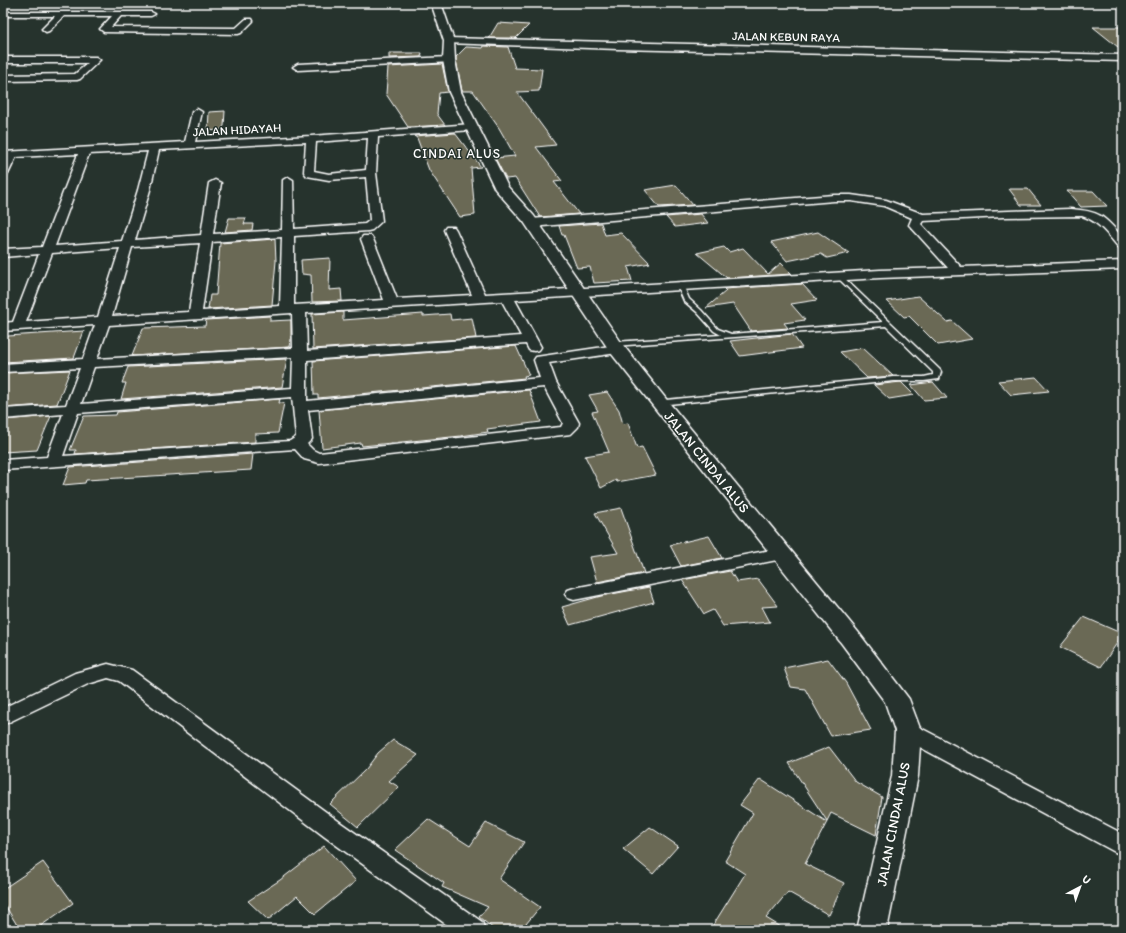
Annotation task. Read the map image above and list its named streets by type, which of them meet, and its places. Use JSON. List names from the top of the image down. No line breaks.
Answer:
{"streets":{"street":["JALAN KEBUN RAYA","JALAN HIDAYAH","JALAN CINDAI ALUS"]},"crossings":[["JALAN KEBUN RAYA","JALAN CINDAI ALUS"],["JALAN HIDAYAH","JALAN CINDAI ALUS"]],"districts":["CINDAI ALUS"],"north":"top right"}
